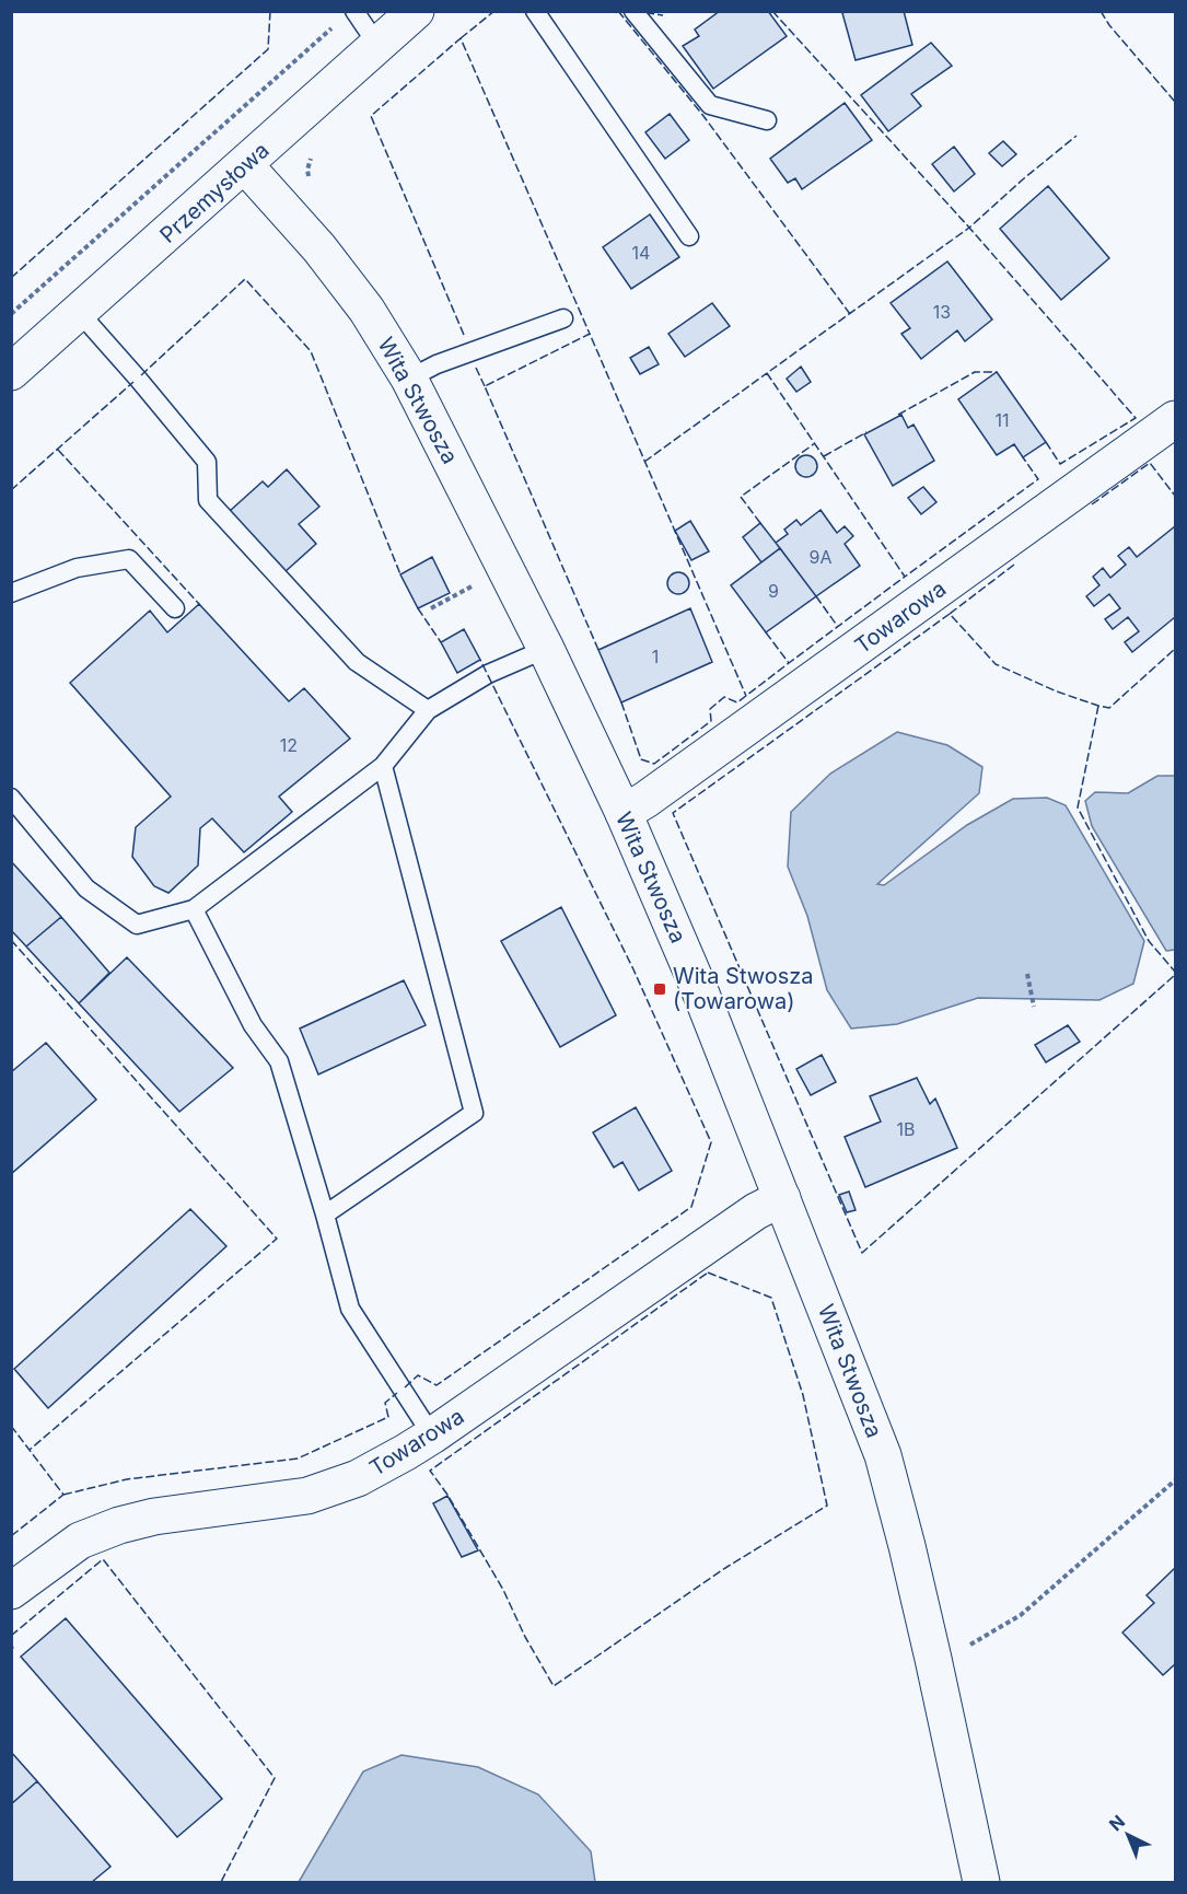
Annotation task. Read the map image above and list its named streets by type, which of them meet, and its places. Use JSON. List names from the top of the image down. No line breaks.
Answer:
{"streets":{"street":["Przemysłowa","Wita Stwosza","Towarowa"]},"crossings":[["Przemysłowa","Wita Stwosza"],["Wita Stwosza","Towarowa"]],"places":{"transit":["Wita Stwosza (Towarowa)"]},"house_numbers":["14","13","11","9A","9","1","12","1B"],"north":"top left"}
